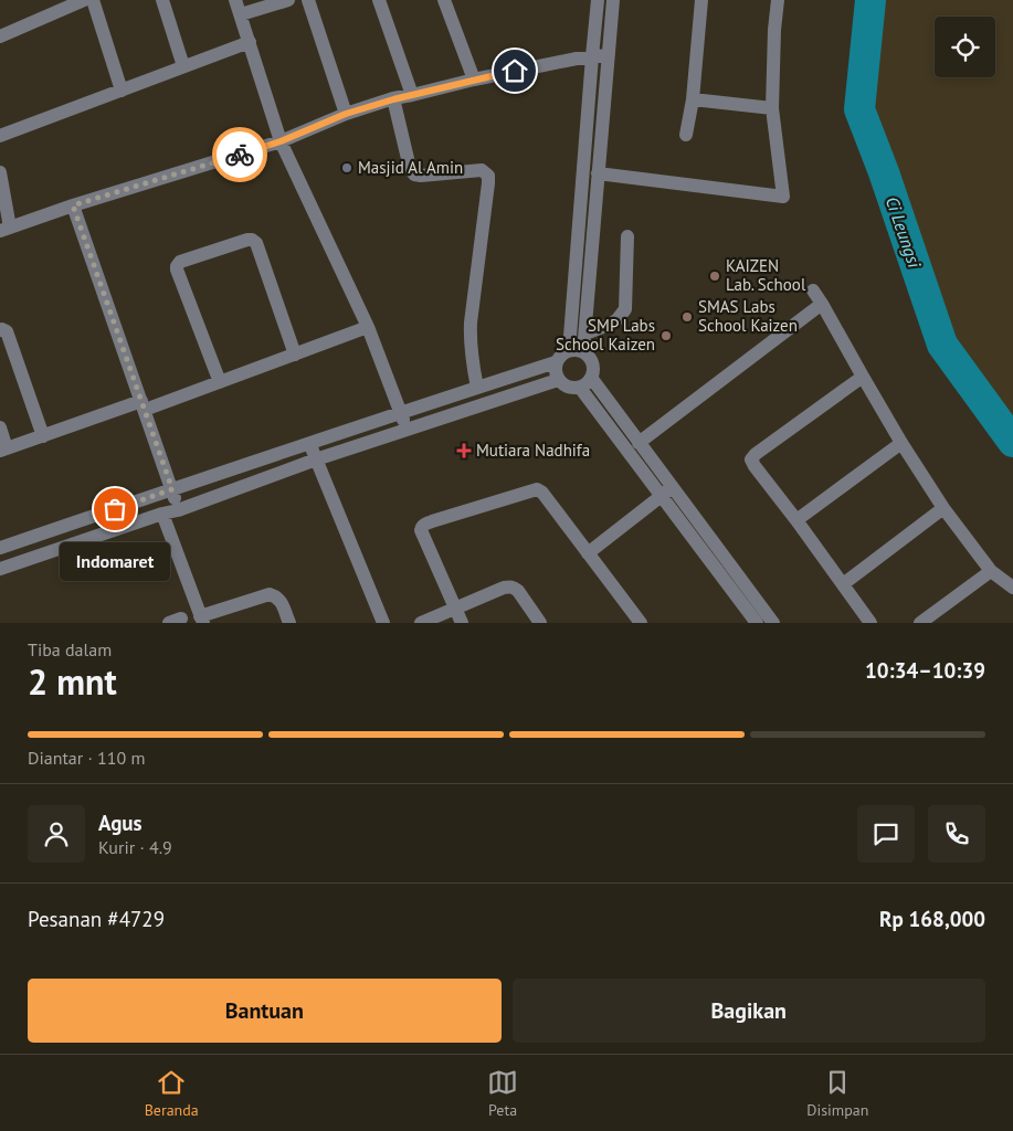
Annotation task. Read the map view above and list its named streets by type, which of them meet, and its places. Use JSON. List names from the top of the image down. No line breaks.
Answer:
{"water":["Ci Leungsi"],"places":{"other":["Masjid Al Amin","KAIZEN Lab. School","SMAS Labs School Kaizen","SMP Labs School Kaizen","Indomaret"],"health":["Mutiara Nadhifa"]},"page":{"bubble":"Indomaret","heading":["2 mnt","Tiba dalam","10:34–10:39"],"panel":["Agus","Kurir · 4.9","Pesanan #4729","Rp 168,000"],"bar":"Diantar · 110 m","buttons":["Bantuan","Bagikan"],"tabs":["Beranda","Peta","Disimpan"]}}
